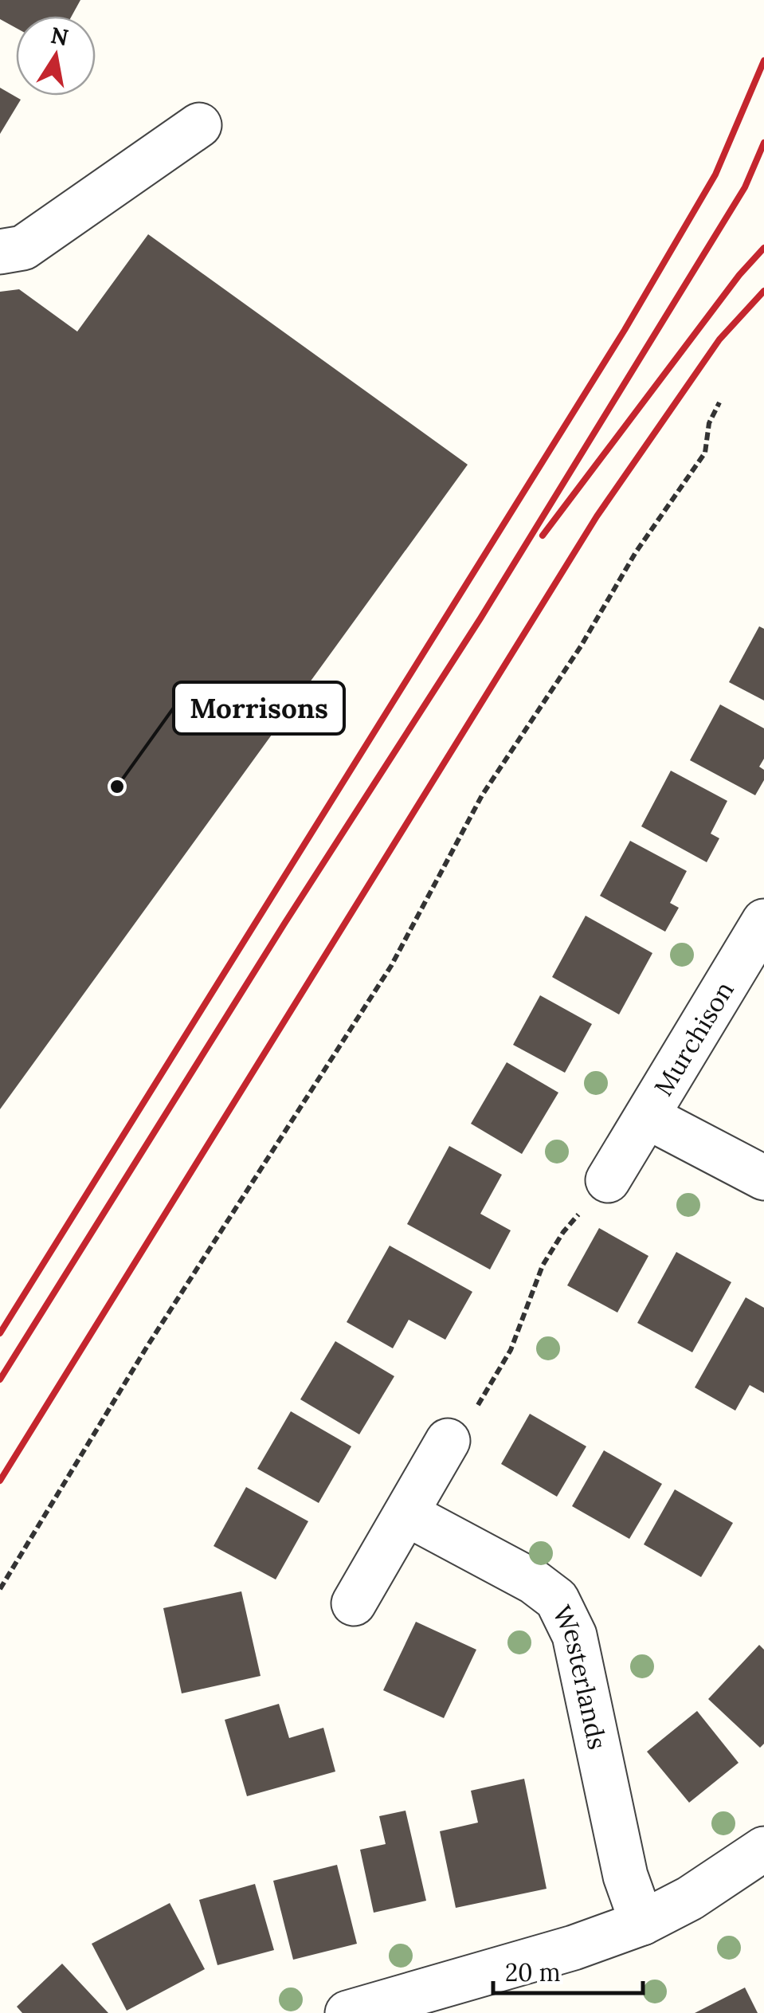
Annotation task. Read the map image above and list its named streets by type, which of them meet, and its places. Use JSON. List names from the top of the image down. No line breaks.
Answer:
{"streets":{"street":["Murchison","Westerlands"]},"places":["Morrisons"],"scale_bar":"20 m","north":"top"}
